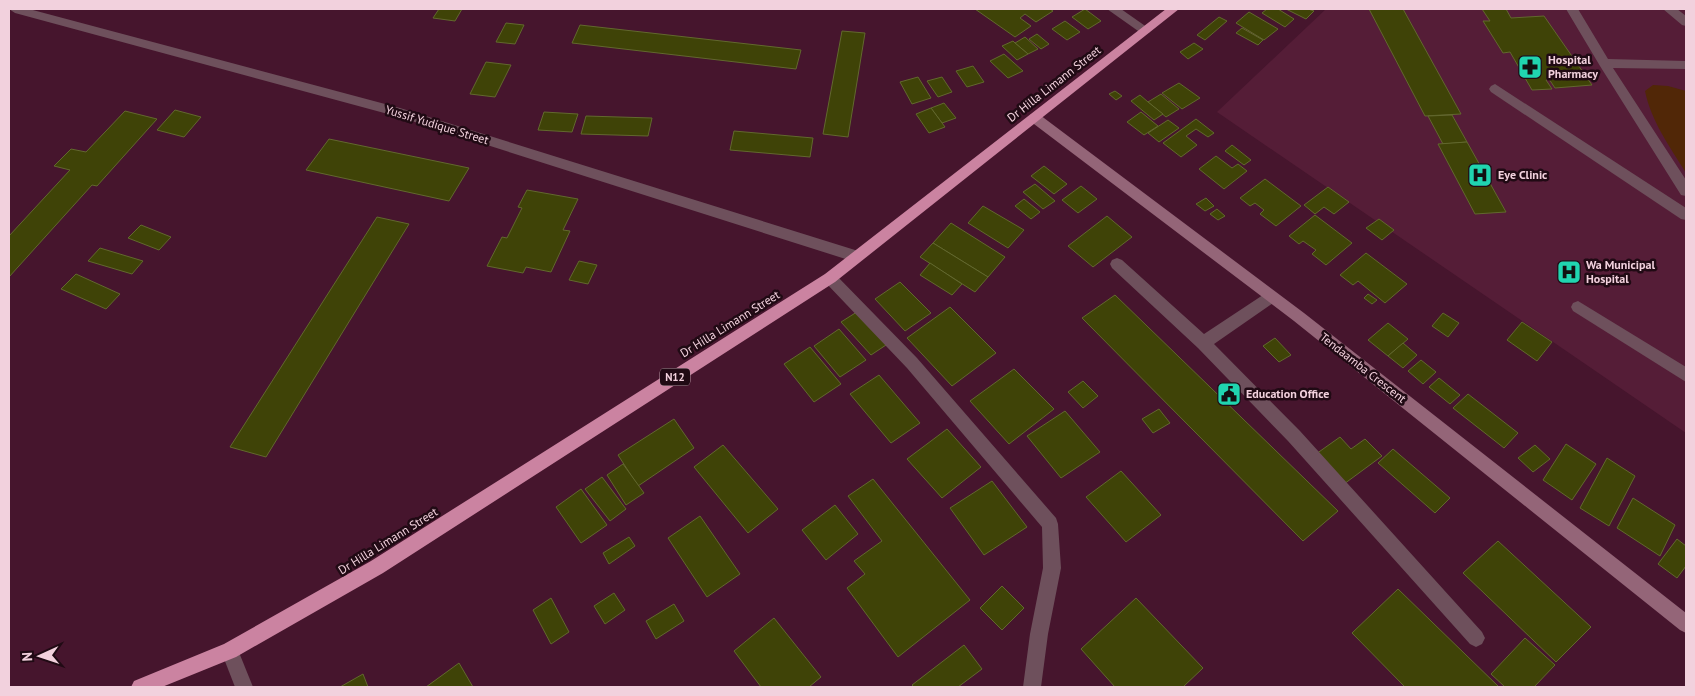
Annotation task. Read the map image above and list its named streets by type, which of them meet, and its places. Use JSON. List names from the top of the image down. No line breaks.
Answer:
{"streets":{"highway":["Dr Hilla Limann Street","N12"],"street":["Yussif Yudique Street","Tendaamba Crescent"]},"crossings":[["Dr Hilla Limann Street","Yussif Yudique Street"],["Dr Hilla Limann Street","Tendaamba Crescent"]],"places":{"pharmacy":["Hospital Pharmacy"],"hospital":["Eye Clinic","Wa Municipal Hospital"],"public building":["Education Office"]},"north":"left"}
